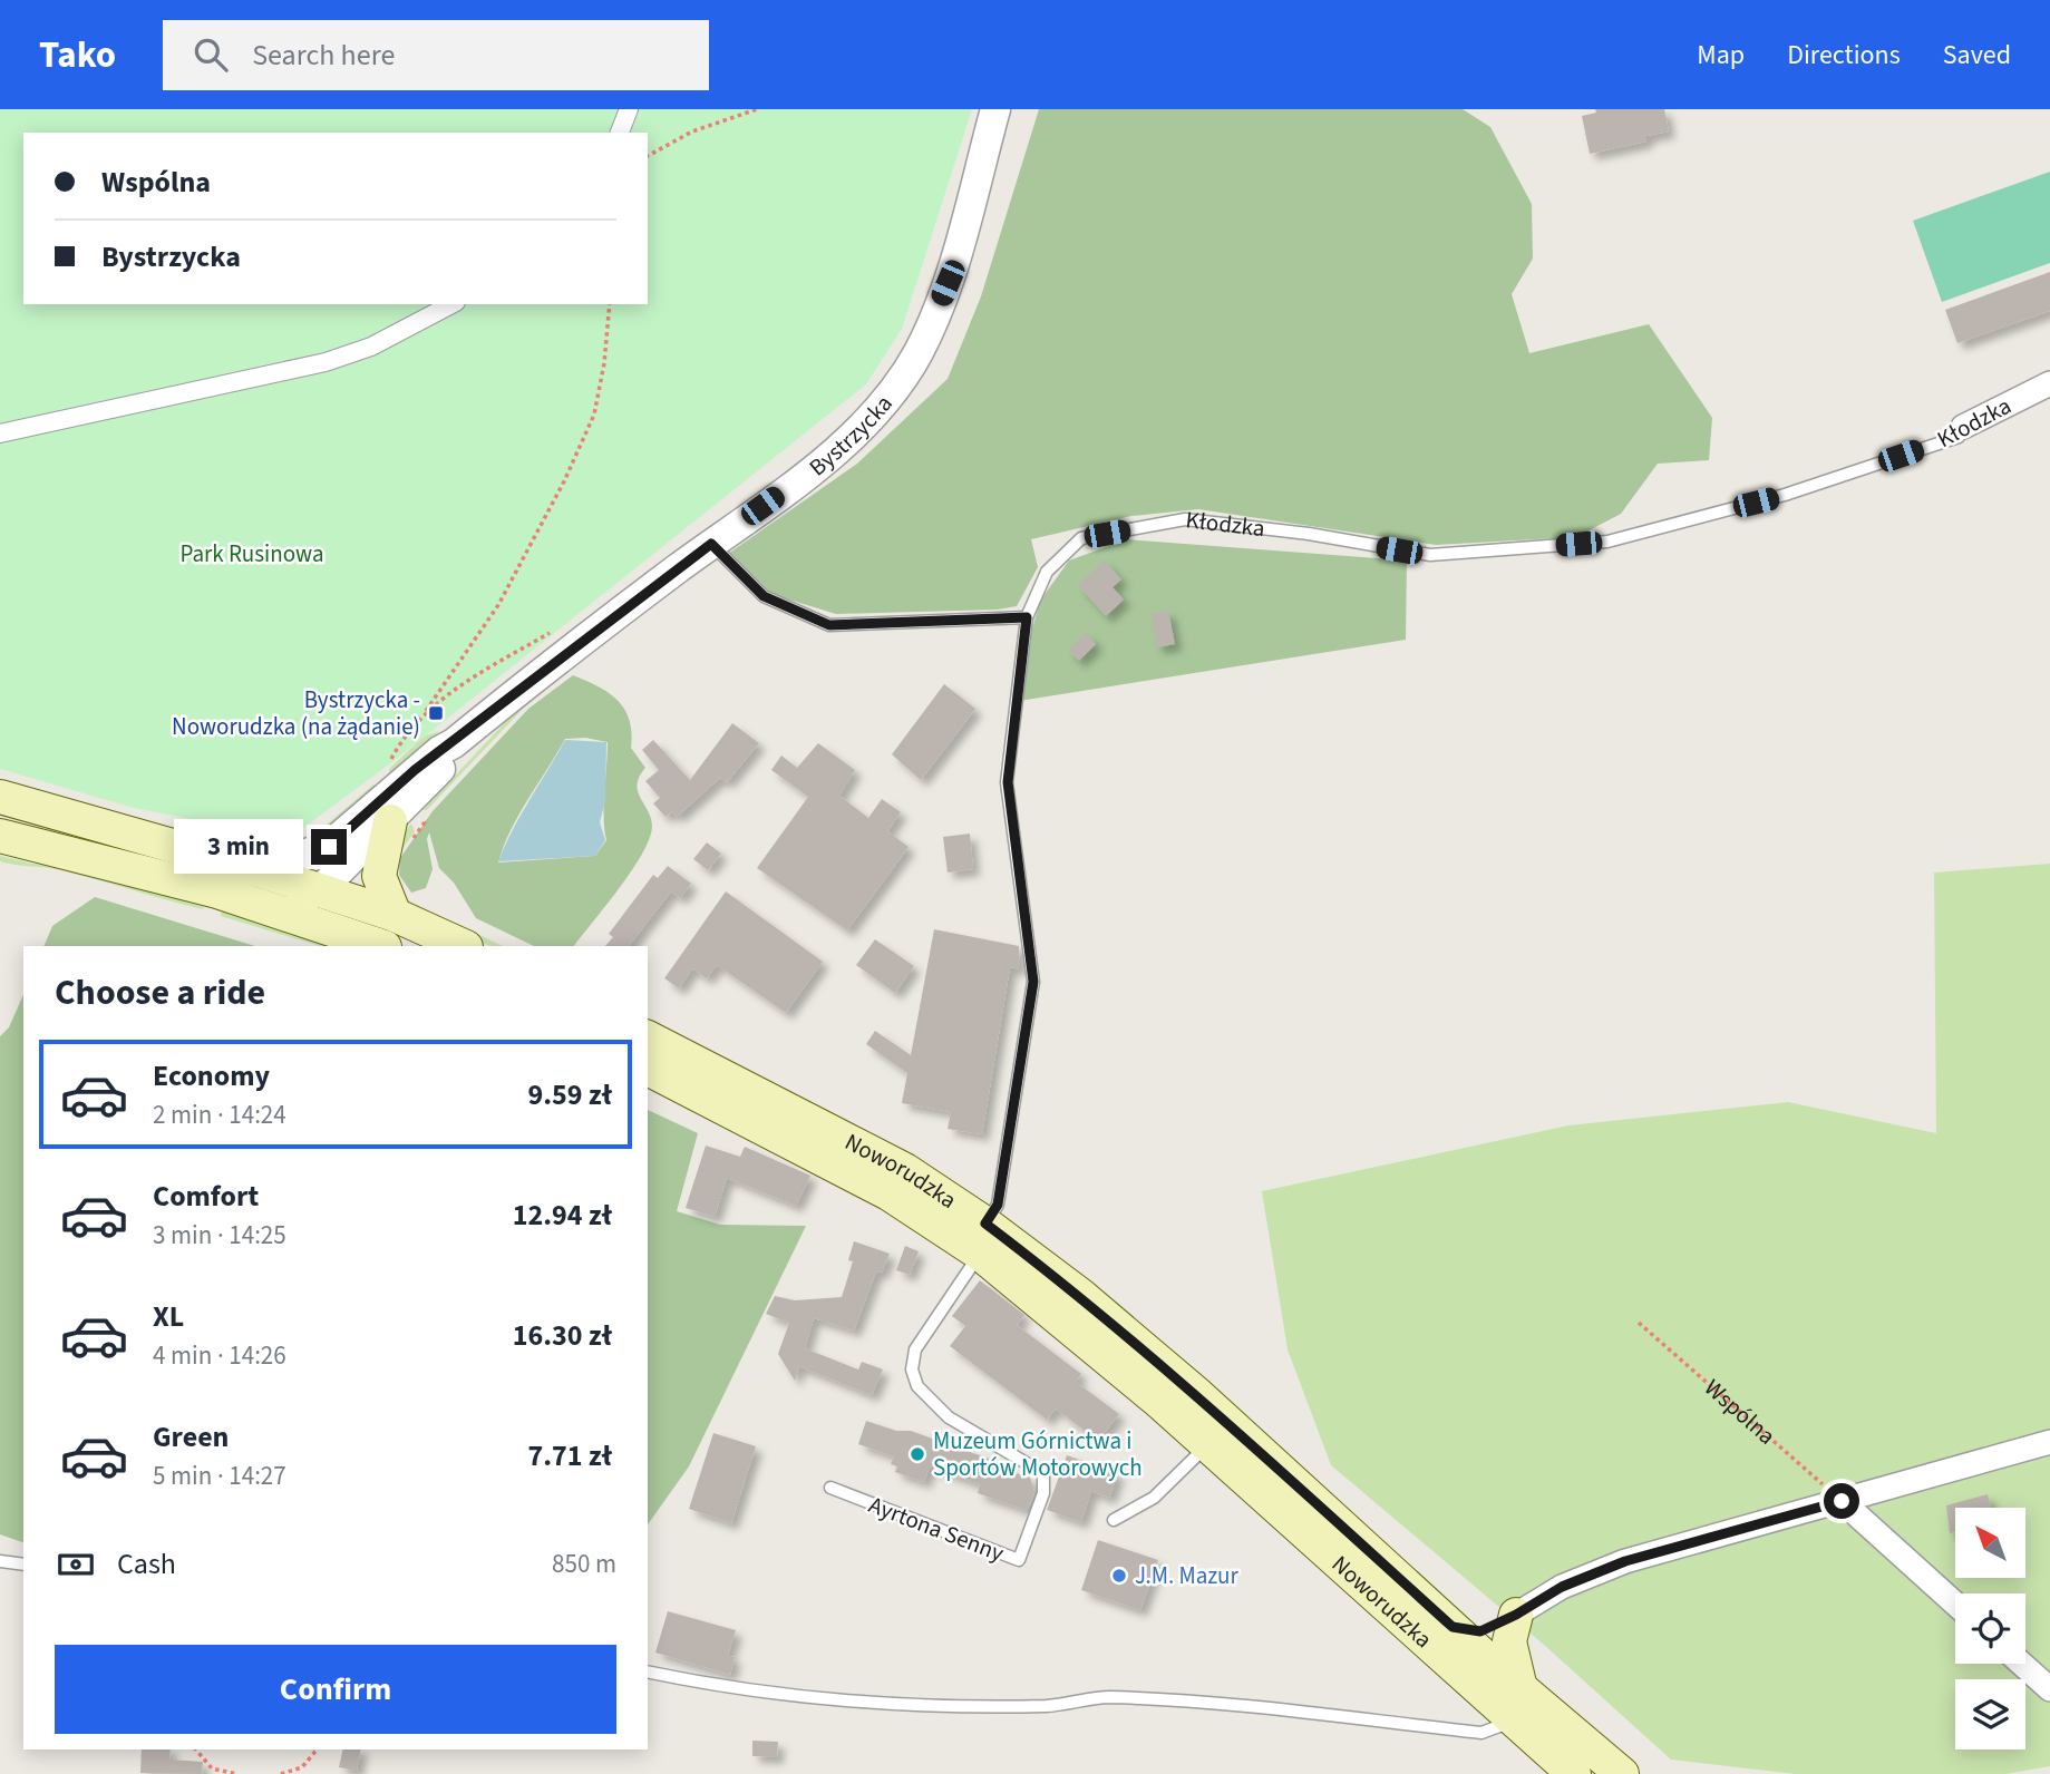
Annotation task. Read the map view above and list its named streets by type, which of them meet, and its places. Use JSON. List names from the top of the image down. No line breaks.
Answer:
{"streets":{"main road":["Noworudzka"],"street":["Kłodzka","Bystrzycka"],"lane":["Ayrtona Senny"],"path":["Wspólna"]},"crossings":[["Kłodzka","Noworudzka"],["Kłodzka","Ayrtona Senny"],["Noworudzka","Ayrtona Senny"]],"parks":["Park Rusinowa"],"places":{"transit":["Bystrzycka - Noworudzka (na żądanie)"],"other":["Muzeum Górnictwa i Sportów Motorowych","J.M. Mazur"]},"north":"top left","page":{"header":"Tako","search":"Search here","nav":["Map","Directions","Saved"],"banner":["Wspólna","Bystrzycka"],"bubble":"3 min","heading":"Choose a ride","list":[{"name":"Economy","note":"2 min · 14:24","value":"9.59 zł"},{"name":"Comfort","note":"3 min · 14:25","value":"12.94 zł"},{"name":"XL","note":"4 min · 14:26","value":"16.30 zł"},{"name":"Green","note":"5 min · 14:27","value":"7.71 zł"}],"pay":["Cash","850 m"],"buttons":"Confirm"}}
